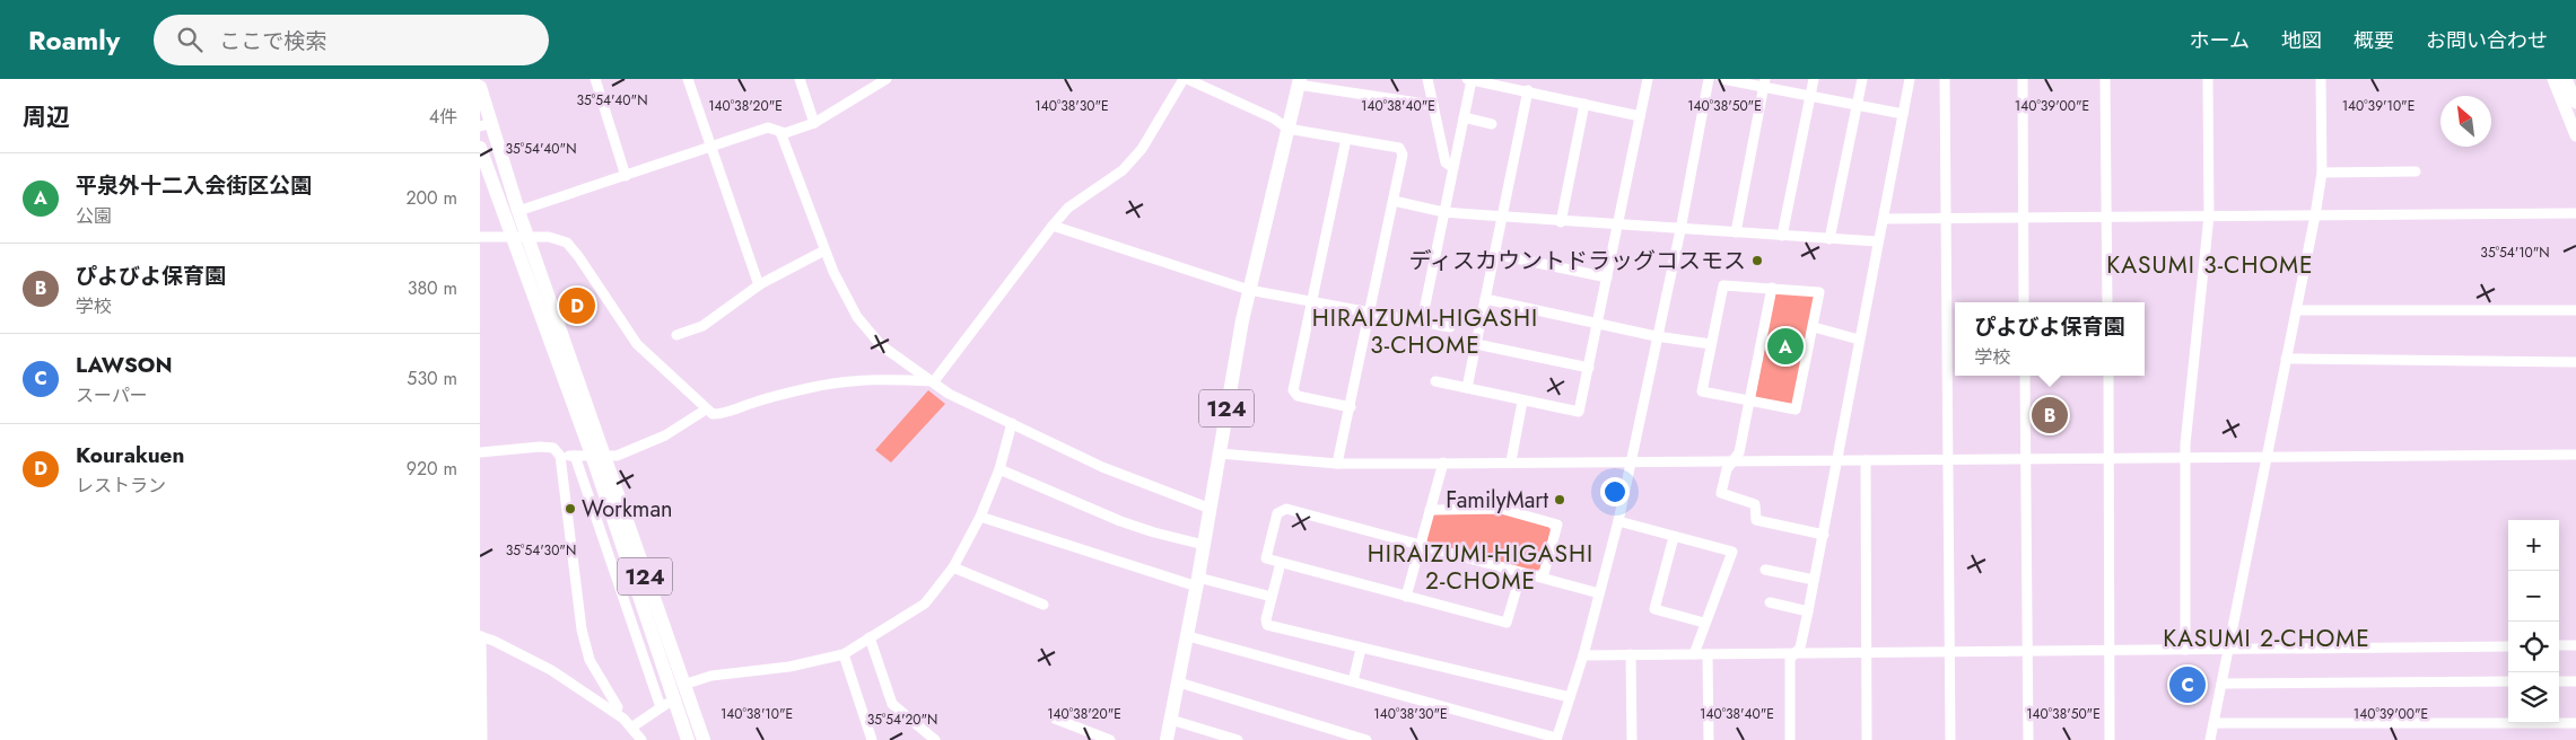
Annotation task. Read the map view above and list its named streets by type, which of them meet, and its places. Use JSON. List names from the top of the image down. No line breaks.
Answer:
{"streets":{"highway":["124"]},"districts":["KASUMI 3-CHOME","HIRAIZUMI-HIGASHI 3-CHOME","HIRAIZUMI-HIGASHI 2-CHOME","KASUMI 2-CHOME"],"places":["ディスカウントドラッグコスモス","FamilyMart","Workman"],"north":"top left","page":{"header":"Roamly","search":"ここで検索","nav":["ホーム","地図","概要","お問い合わせ"],"heading":["周辺","4件"],"list":[{"mark":"A","name":"平泉外十二入会街区公園","note":"公園","value":"200 m"},{"mark":"B","name":"ぴよびよ保育園","note":"学校","value":"380 m"},{"mark":"C","name":"LAWSON","note":"スーパー","value":"530 m"},{"mark":"D","name":"Kourakuen","note":"レストラン","value":"920 m"}],"pins":["D","A","B","C"],"popup":["ぴよびよ保育園","学校"],"map_buttons":["+","−"]},"coordinates":["35°54'40\"N","140°38'20\"E","140°38'30\"E","140°38'40\"E","140°38'50\"E","140°39'00\"E","140°39'10\"E","35°54'10\"N","35°54'30\"N","140°38'10\"E","35°54'20\"N"]}
